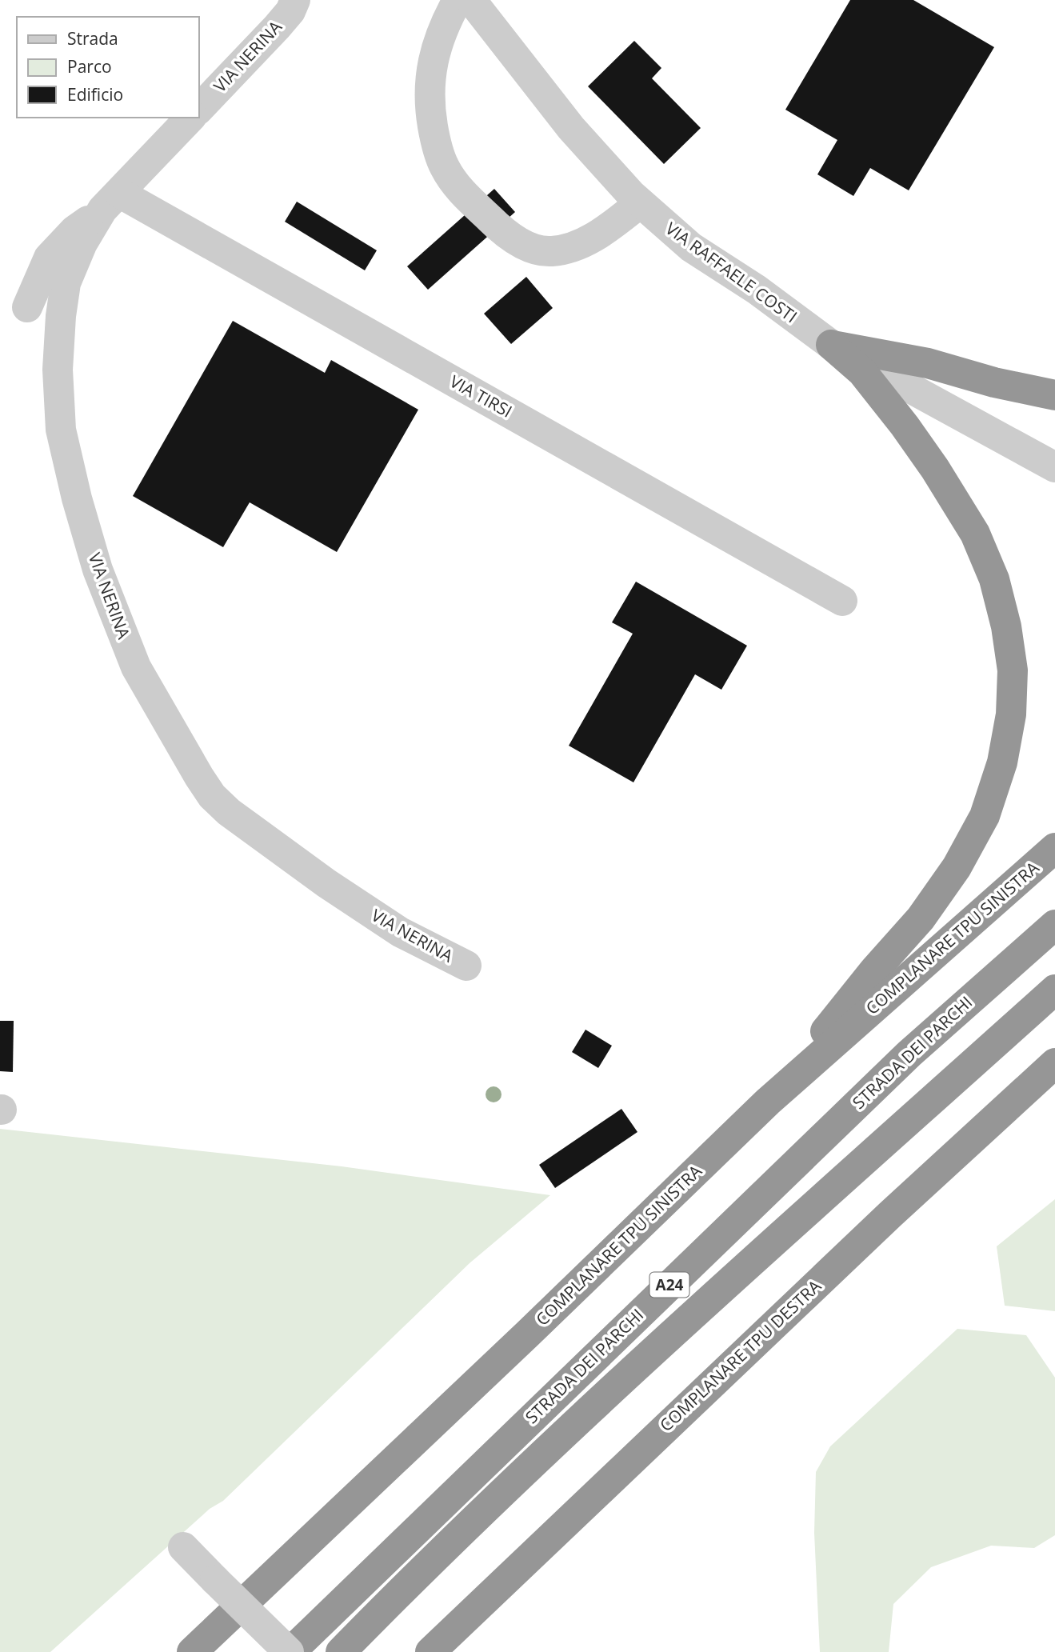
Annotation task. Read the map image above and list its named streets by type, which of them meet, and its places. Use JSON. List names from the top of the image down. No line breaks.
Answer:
{"streets":{"highway":["COMPLANARE TPU SINISTRA","STRADA DEI PARCHI","A24","COMPLANARE TPU DESTRA"],"street":["VIA NERINA","VIA RAFFAELE COSTI","VIA TIRSI"]},"crossings":[["VIA NERINA","VIA TIRSI"]],"legend":["Strada","Parco","Edificio"]}
